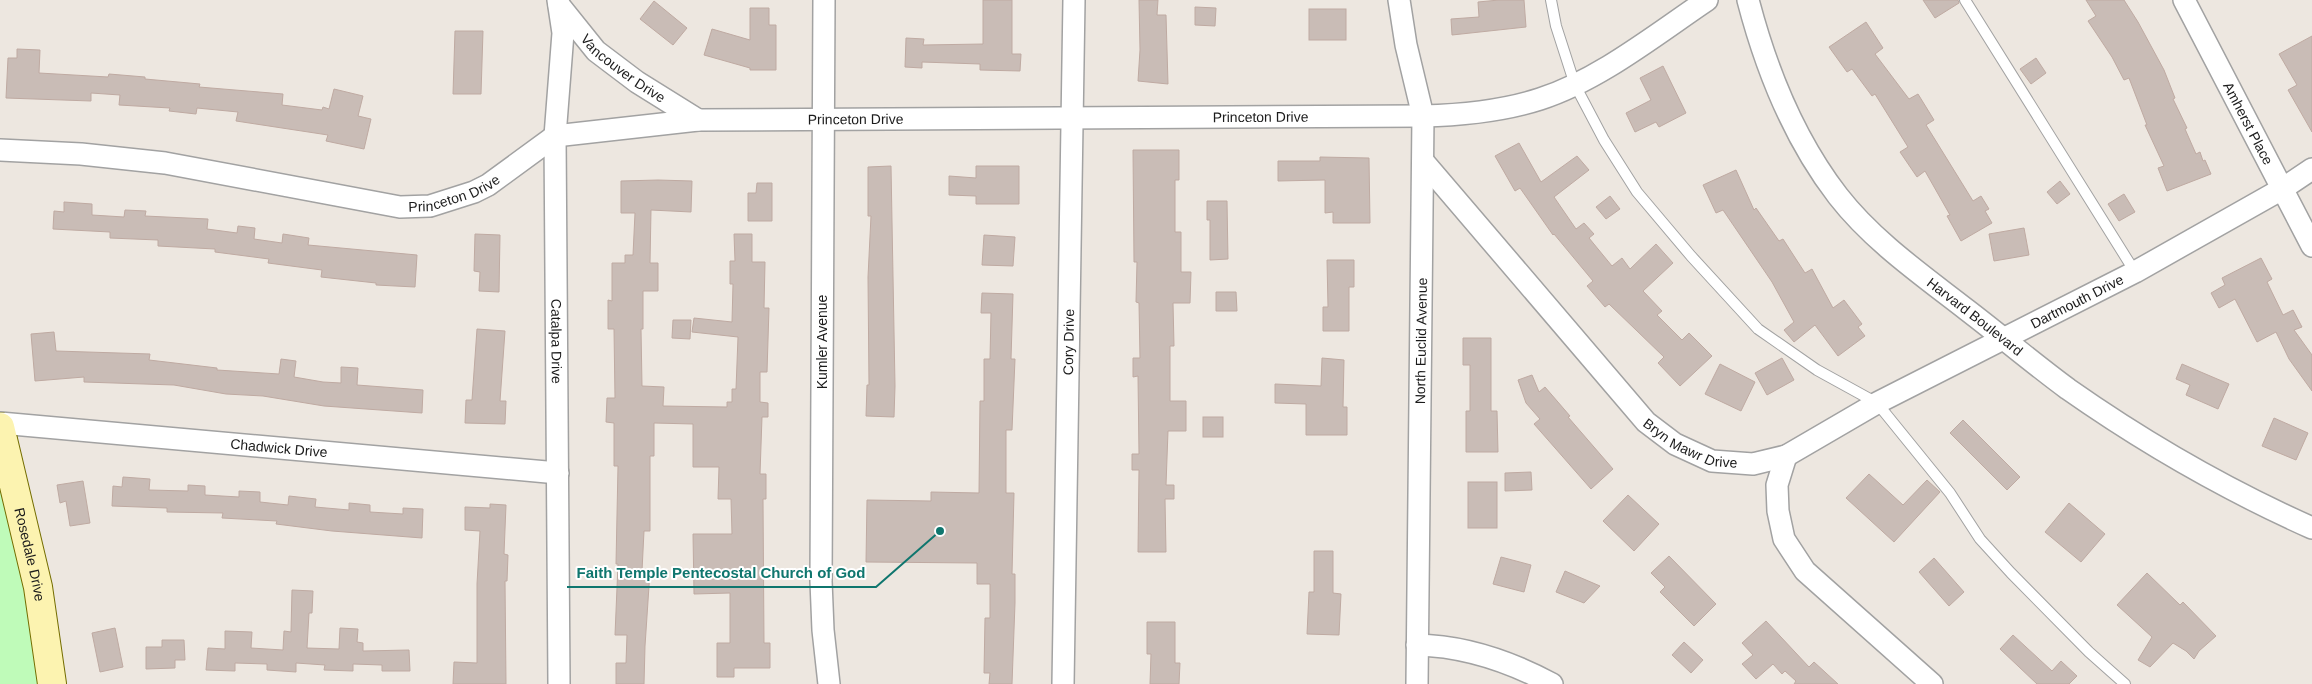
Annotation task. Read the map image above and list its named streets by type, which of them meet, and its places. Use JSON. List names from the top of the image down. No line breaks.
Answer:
{"streets":{"street":["Vancouver Drive","Princeton Drive","Amherst Place","Dartmouth Drive","Harvard Boulevard","North Euclid Avenue","Catalpa Drive","Kumler Avenue","Cory Drive","Bryn Mawr Drive","Chadwick Drive","Rosedale Drive"]},"crossings":[["Vancouver Drive","Princeton Drive"],["Vancouver Drive","Catalpa Drive"],["Princeton Drive","North Euclid Avenue"],["Princeton Drive","Catalpa Drive"],["Princeton Drive","Kumler Avenue"],["Princeton Drive","Cory Drive"],["Amherst Place","Dartmouth Drive"],["Dartmouth Drive","Harvard Boulevard"],["Dartmouth Drive","Bryn Mawr Drive"],["North Euclid Avenue","Bryn Mawr Drive"],["Catalpa Drive","Chadwick Drive"]],"places":["Faith Temple Pentecostal Church of God"]}
